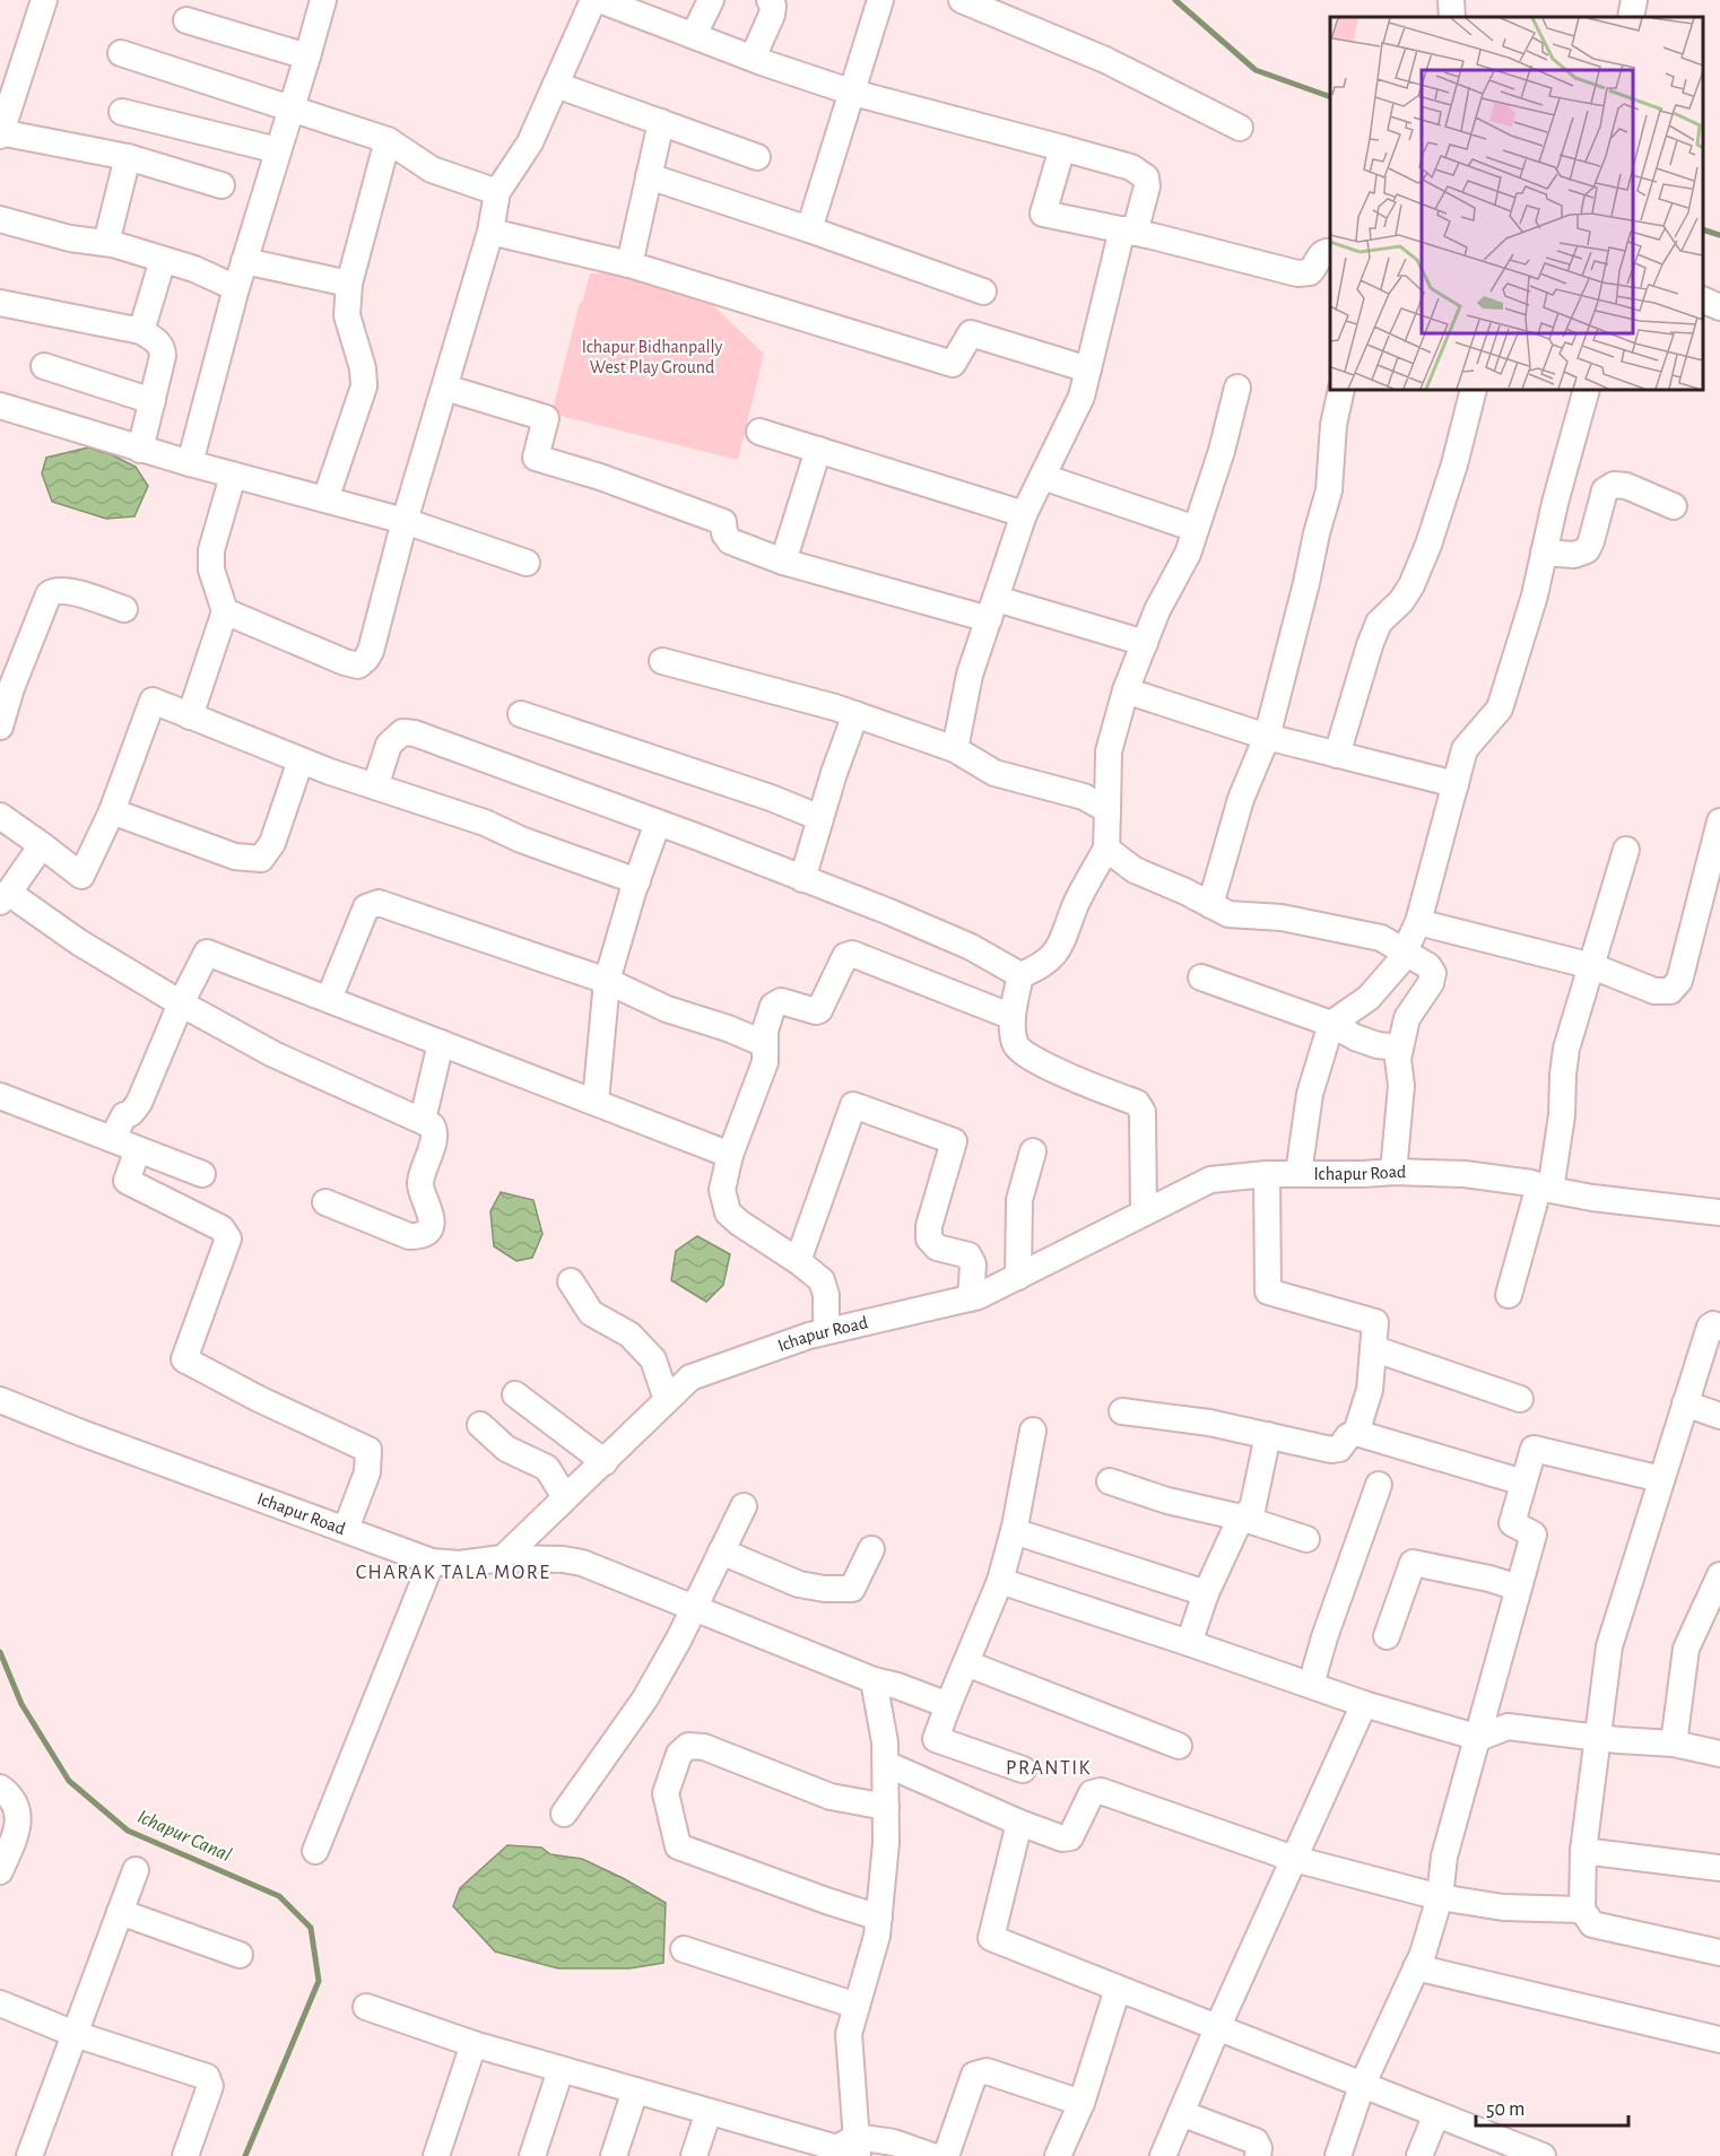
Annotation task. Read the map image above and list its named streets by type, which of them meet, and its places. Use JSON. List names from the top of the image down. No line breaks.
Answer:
{"streets":{"street":["Ichapur Road"]},"districts":["CHARAK TALA MORE","PRANTIK"],"water":["Ichapur Canal"],"parks":["Ichapur Bidhanpally West Play Ground"],"scale_bar":"50 m"}
